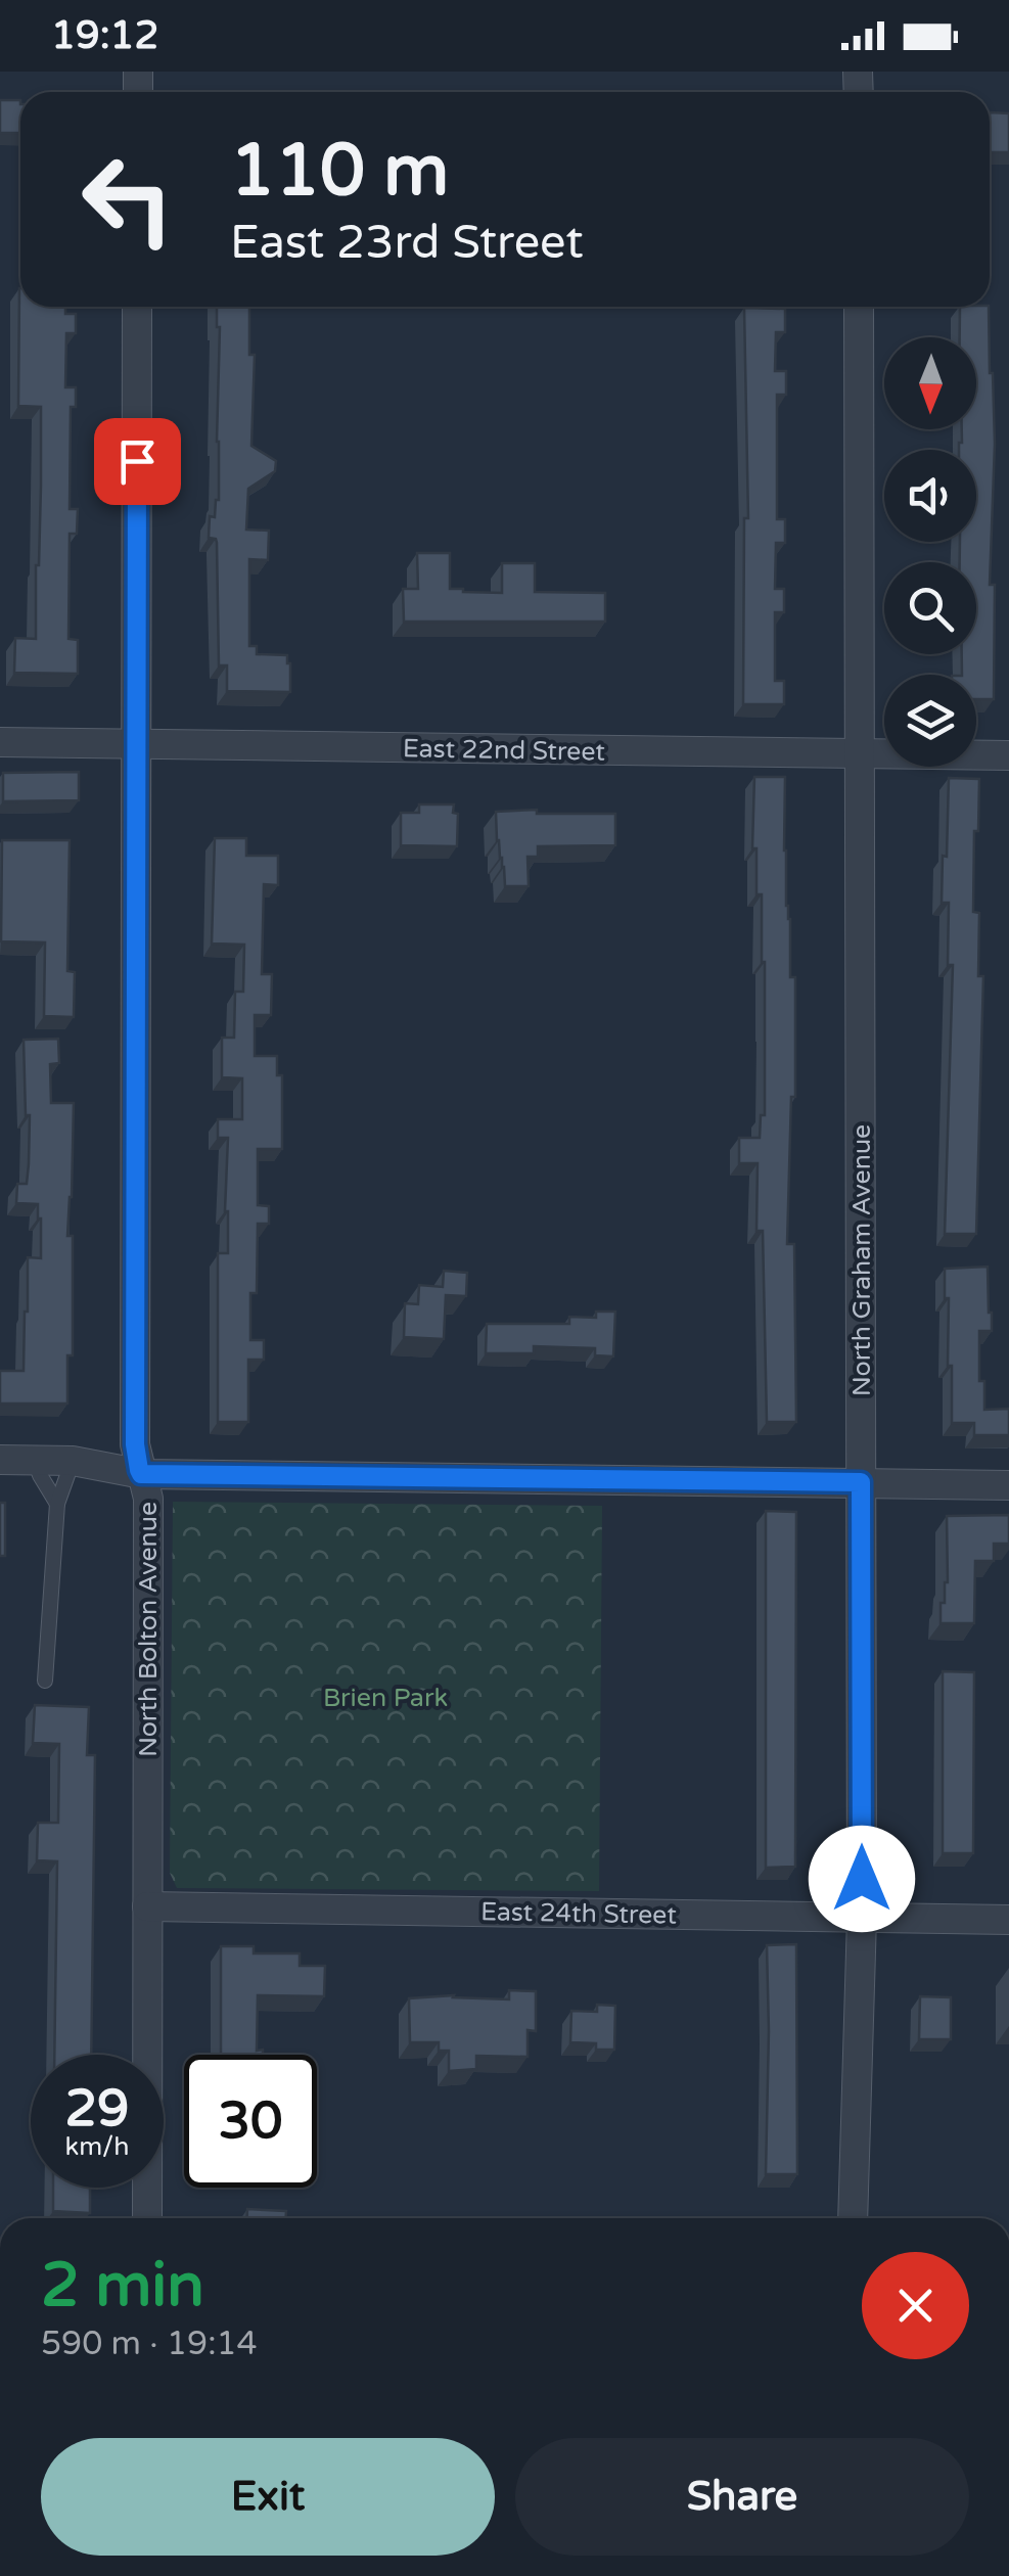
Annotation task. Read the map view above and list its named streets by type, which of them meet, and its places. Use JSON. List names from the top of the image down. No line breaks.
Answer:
{"streets":{"street":["East 22nd Street","North Graham Avenue","North Bolton Avenue","East 24th Street"]},"crossings":[["East 22nd Street","North Graham Avenue"],["East 22nd Street","North Bolton Avenue"],["North Graham Avenue","East 24th Street"],["North Bolton Avenue","East 24th Street"]],"parks":["Brien Park"],"north":"bottom","page":{"status":"19:12","turn":["110 m","East 23rd Street"],"speed":"29 km/h","limit":"30","heading":["2 min","590 m · 19:14"],"buttons":["Exit","Share"]}}
